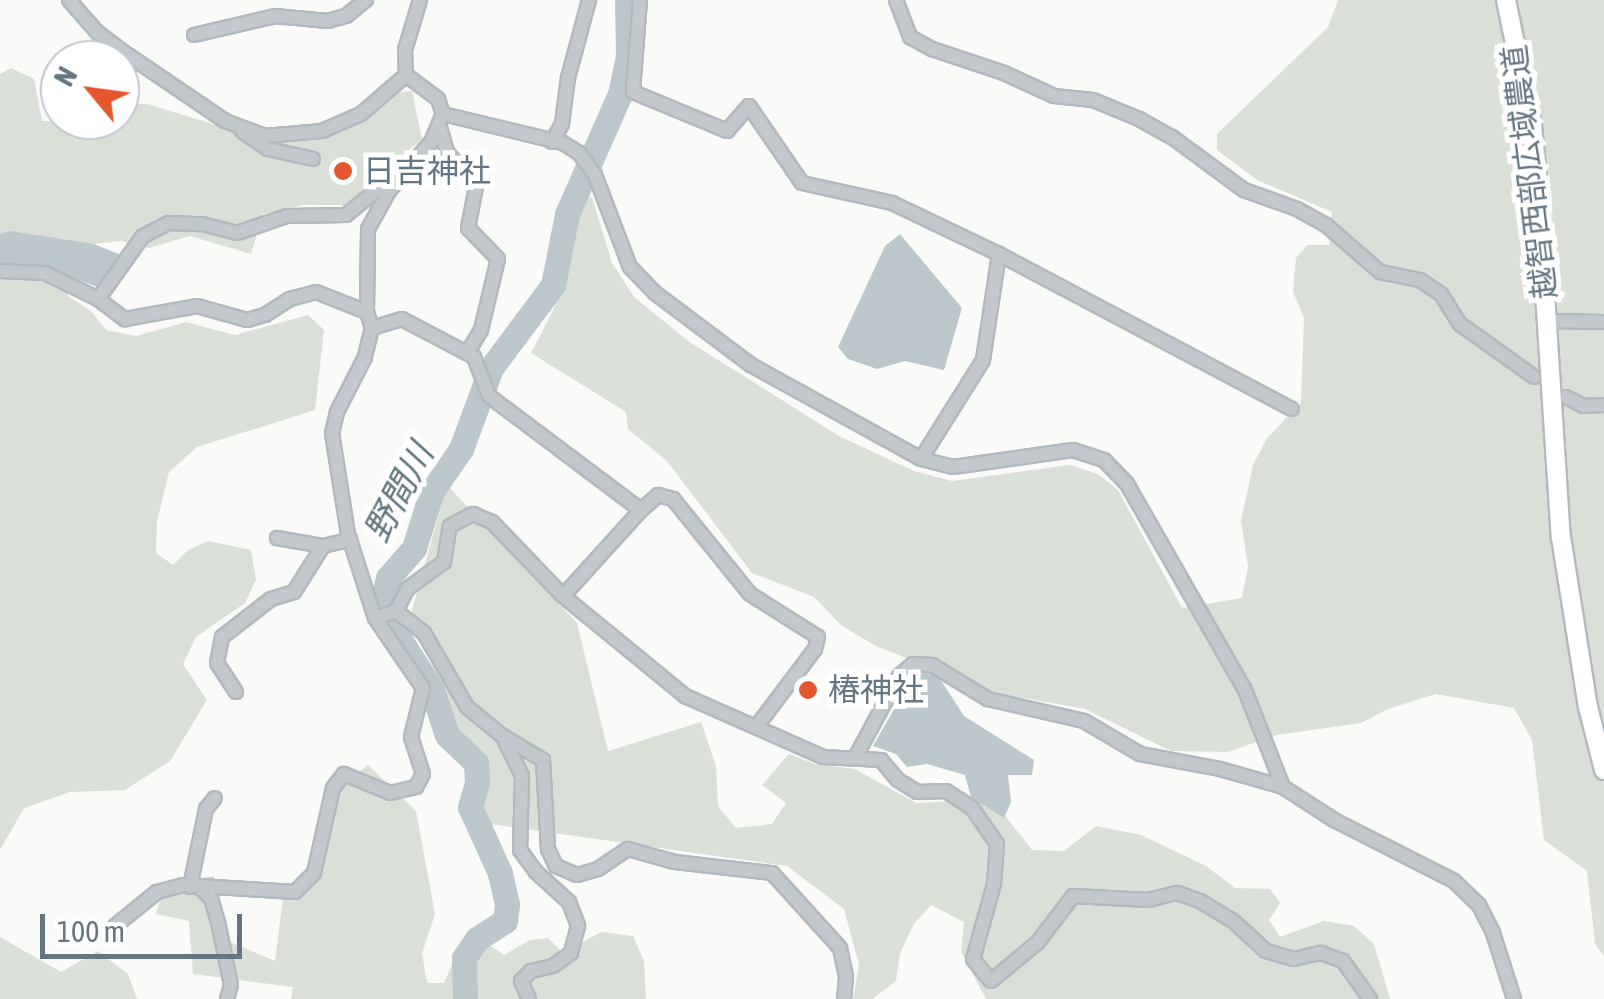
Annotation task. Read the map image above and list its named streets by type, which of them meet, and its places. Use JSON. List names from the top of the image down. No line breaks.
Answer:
{"streets":{"street":["越智西部広域農道"]},"water":["野間川"],"places":["日吉神社","椿神社"],"scale_bar":"100 m","north":"top left"}
